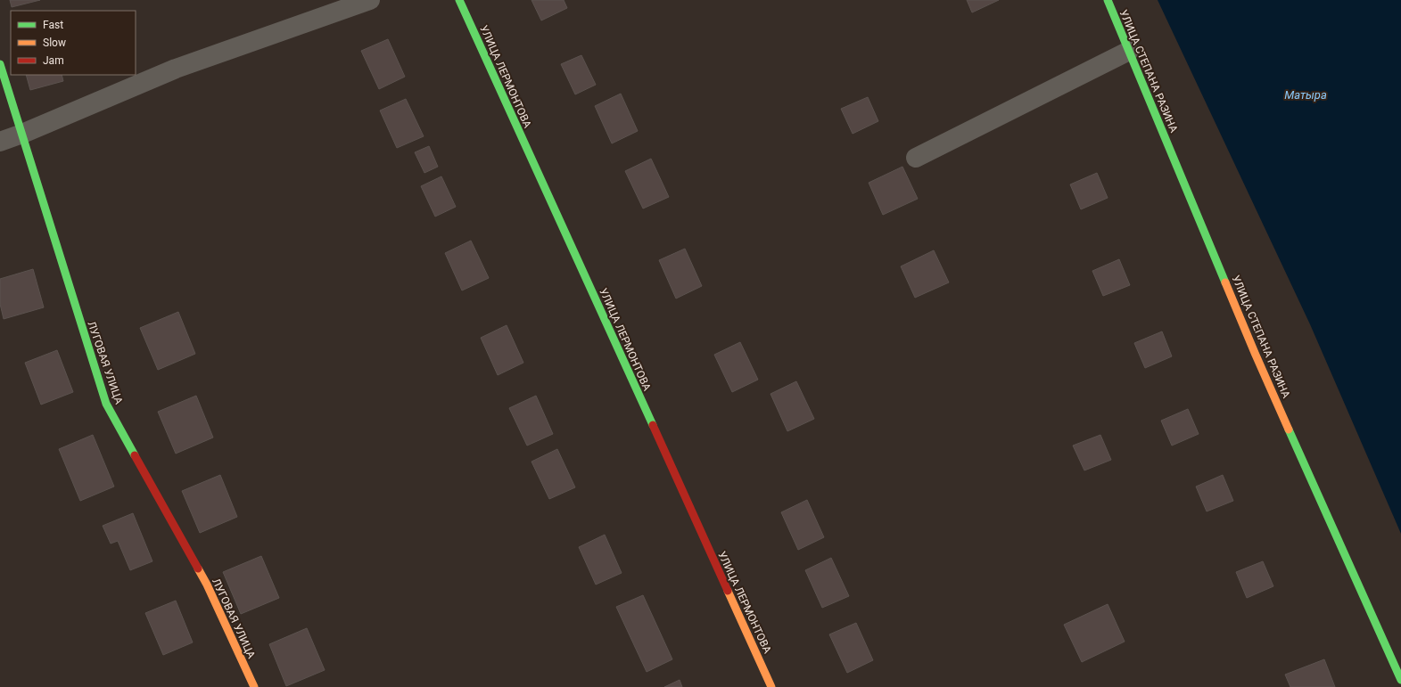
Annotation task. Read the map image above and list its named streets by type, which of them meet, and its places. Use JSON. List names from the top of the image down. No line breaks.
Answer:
{"streets":{"street":["УЛИЦА СТЕПАНА РАЗИНА","УЛИЦА ЛЕРМОНТОВА","ЛУГОВАЯ УЛИЦА"]},"water":["Матыра"],"legend":["Fast","Slow","Jam"]}
